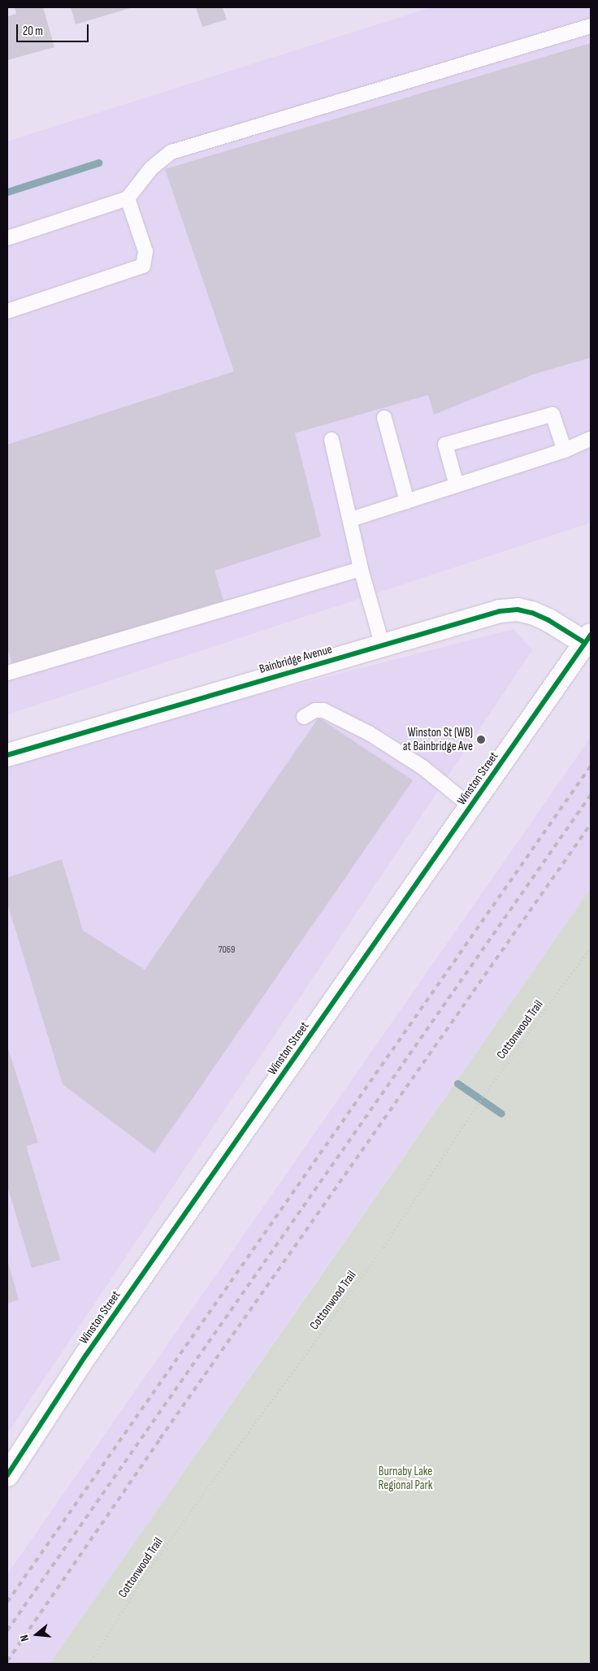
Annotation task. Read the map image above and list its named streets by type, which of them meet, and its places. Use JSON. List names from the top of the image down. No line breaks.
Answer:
{"streets":{"street":["Bainbridge Avenue","Winston Street"],"path":["Cottonwood Trail"]},"crossings":[["Bainbridge Avenue","Winston Street"]],"parks":["Burnaby Lake Regional Park"],"places":["Winston St (WB) at Bainbridge Ave"],"house_numbers":["7069"],"scale_bar":"20 m","north":"left"}
